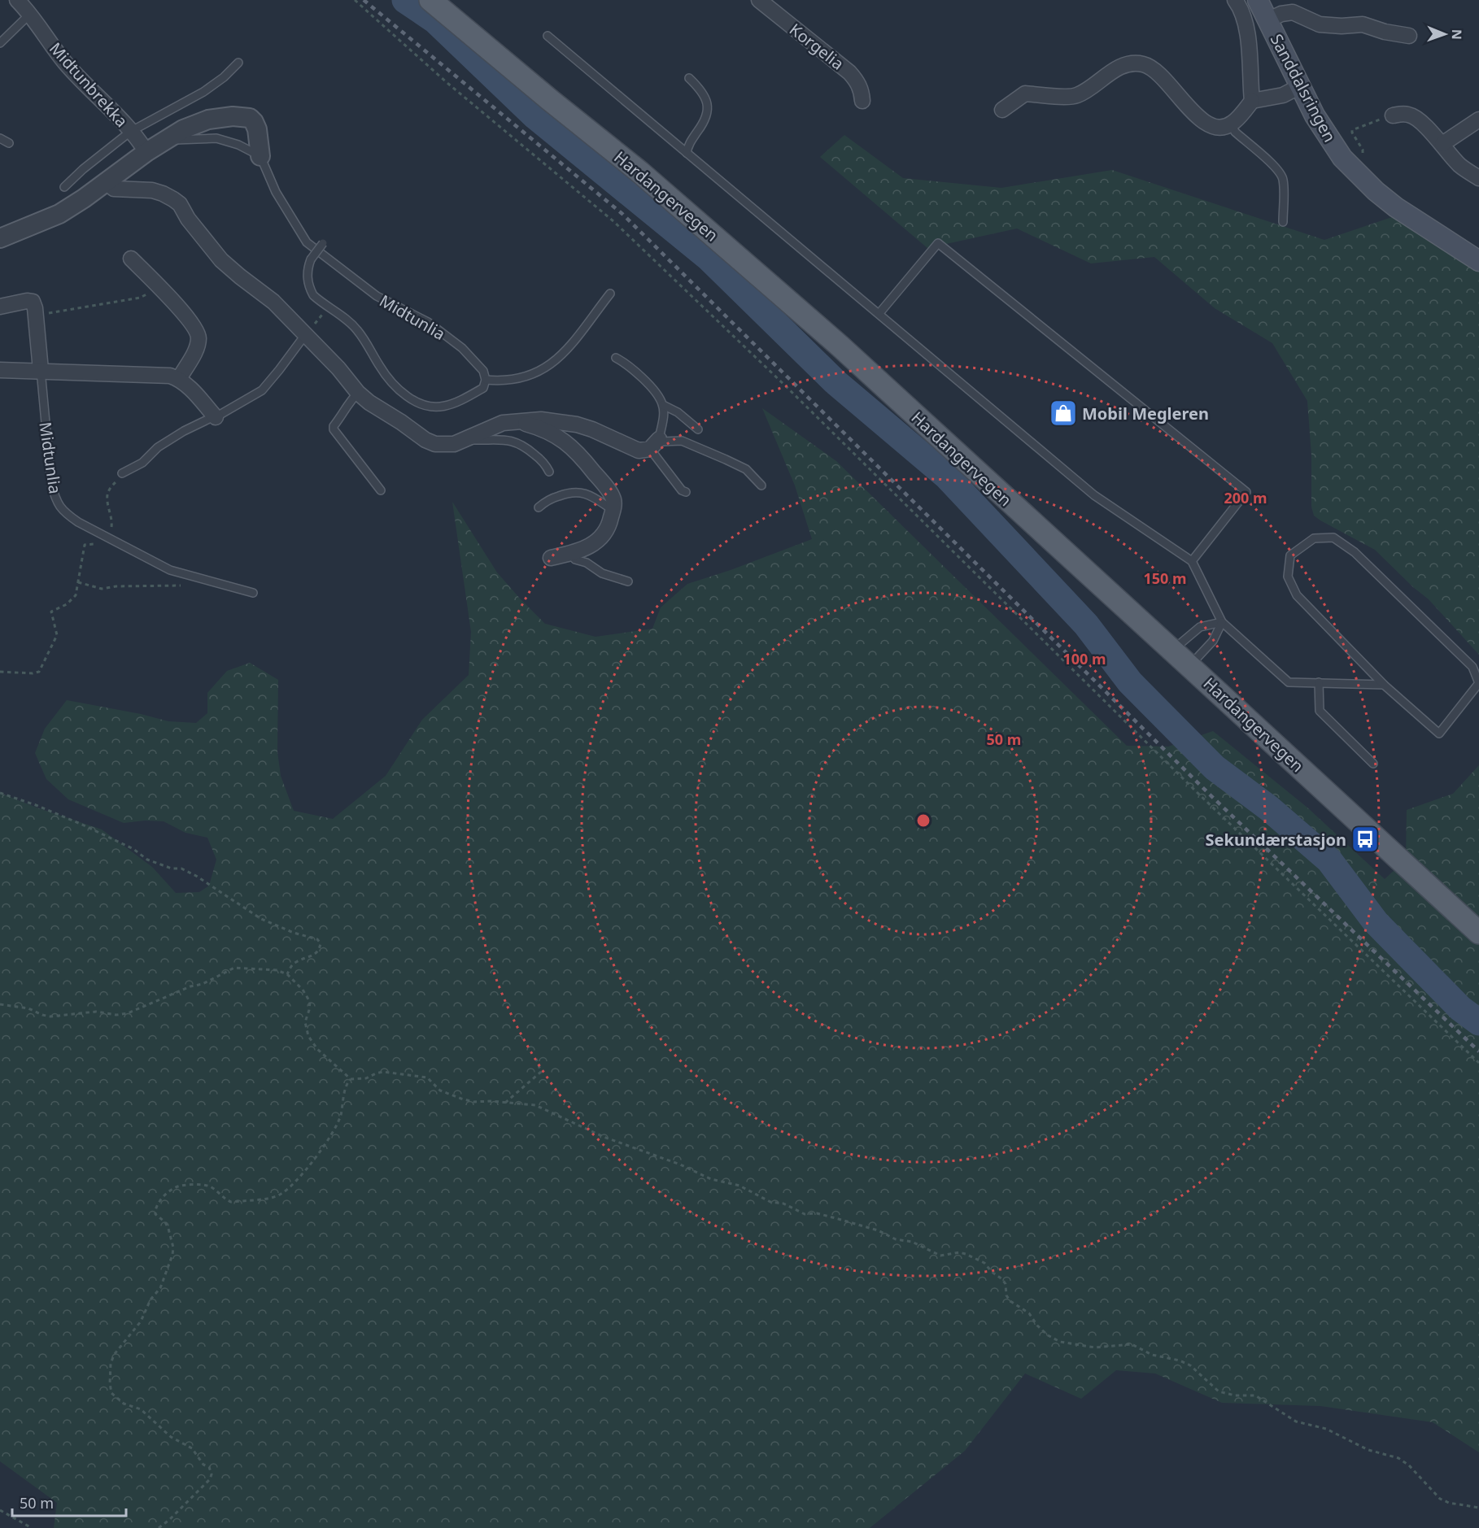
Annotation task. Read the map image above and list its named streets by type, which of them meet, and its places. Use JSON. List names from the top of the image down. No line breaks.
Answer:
{"streets":{"main road":["Sanddalsringen","Hardangervegen"],"street":["Korgelia","Midtunbrekka","Midtunlia"]},"crossings":[["Midtunbrekka","Midtunlia"]],"places":{"shop":["Mobil Megleren"],"bus stop":["Sekundærstasjon"]},"scale_bar":"50 m","north":"right","rings":["200 m","150 m","100 m","50 m"]}
